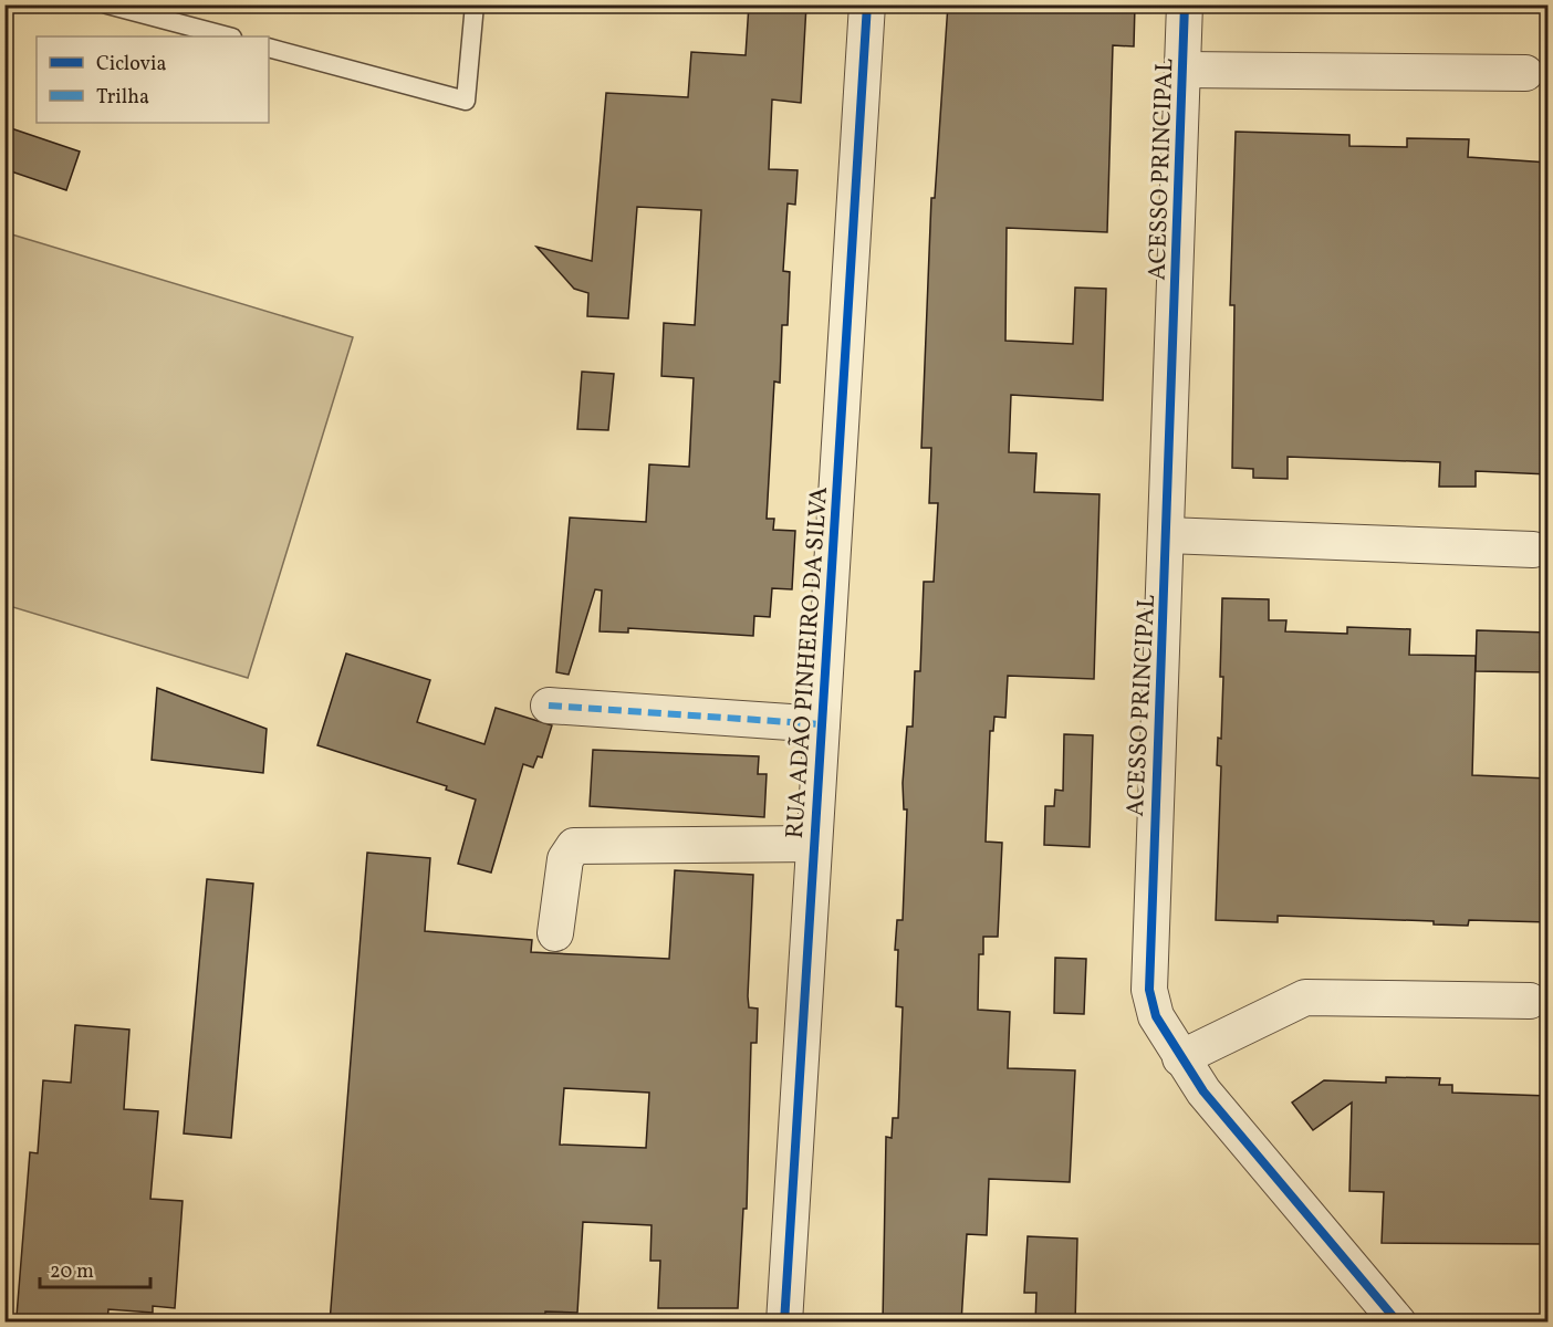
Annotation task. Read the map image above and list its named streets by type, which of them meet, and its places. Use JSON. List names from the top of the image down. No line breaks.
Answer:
{"streets":{"street":["ACESSO PRINCIPAL","RUA ADÃO PINHEIRO DA SILVA"]},"legend":["Ciclovia","Trilha"],"scale_bar":"20 m"}
